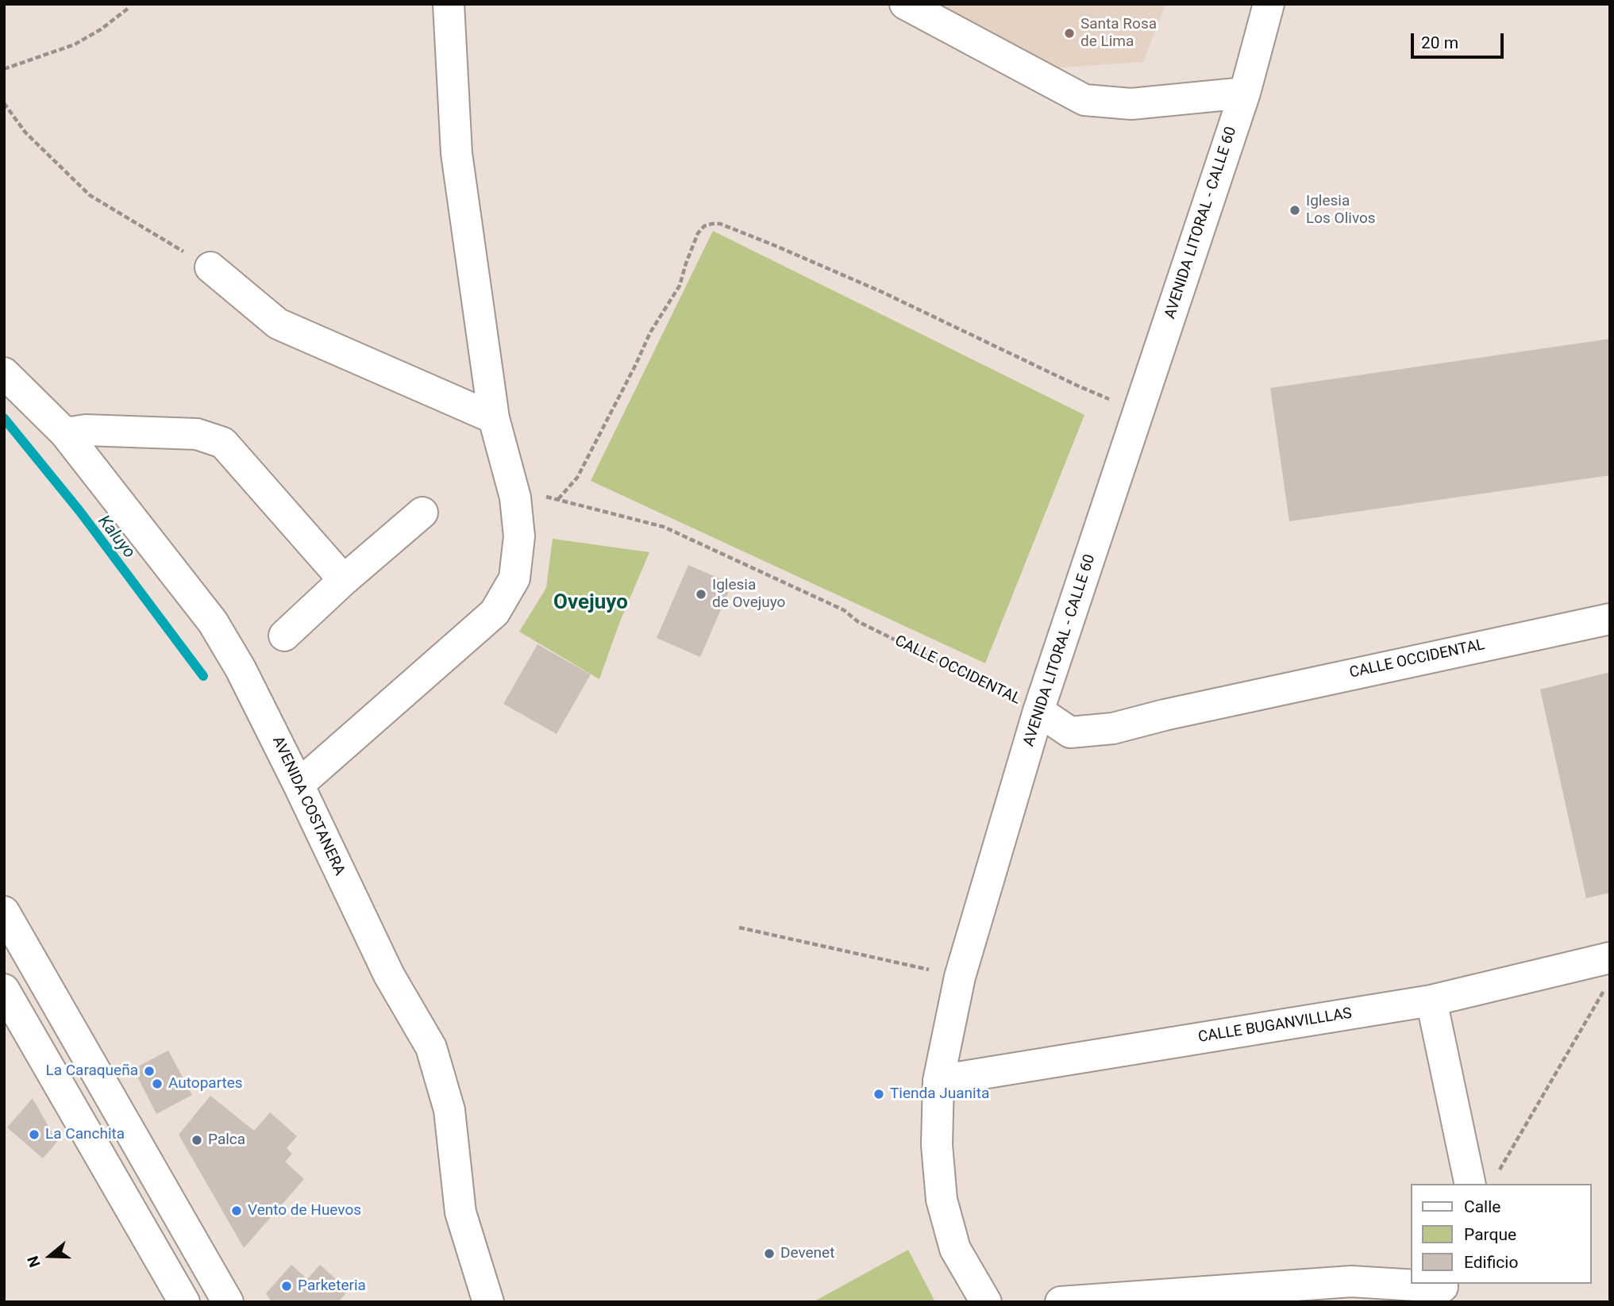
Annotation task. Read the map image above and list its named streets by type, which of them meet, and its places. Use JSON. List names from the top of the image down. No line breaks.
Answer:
{"streets":{"street":["AVENIDA LITORAL - CALLE 60","CALLE OCCIDENTAL","AVENIDA COSTANERA","CALLE BUGANVILLLAS"]},"crossings":[["AVENIDA LITORAL - CALLE 60","CALLE OCCIDENTAL"],["AVENIDA LITORAL - CALLE 60","CALLE BUGANVILLLAS"]],"districts":["Ovejuyo"],"water":["Kaluyo"],"places":["Santa Rosa de Lima","Iglesia Los Olivos","Iglesia de Ovejuyo","La Caraqueña","Autopartes","Tienda Juanita","La Canchita","Palca","Vento de Huevos","Devenet","Parketeria"],"legend":["Calle","Parque","Edificio"],"scale_bar":"20 m","north":"left"}
